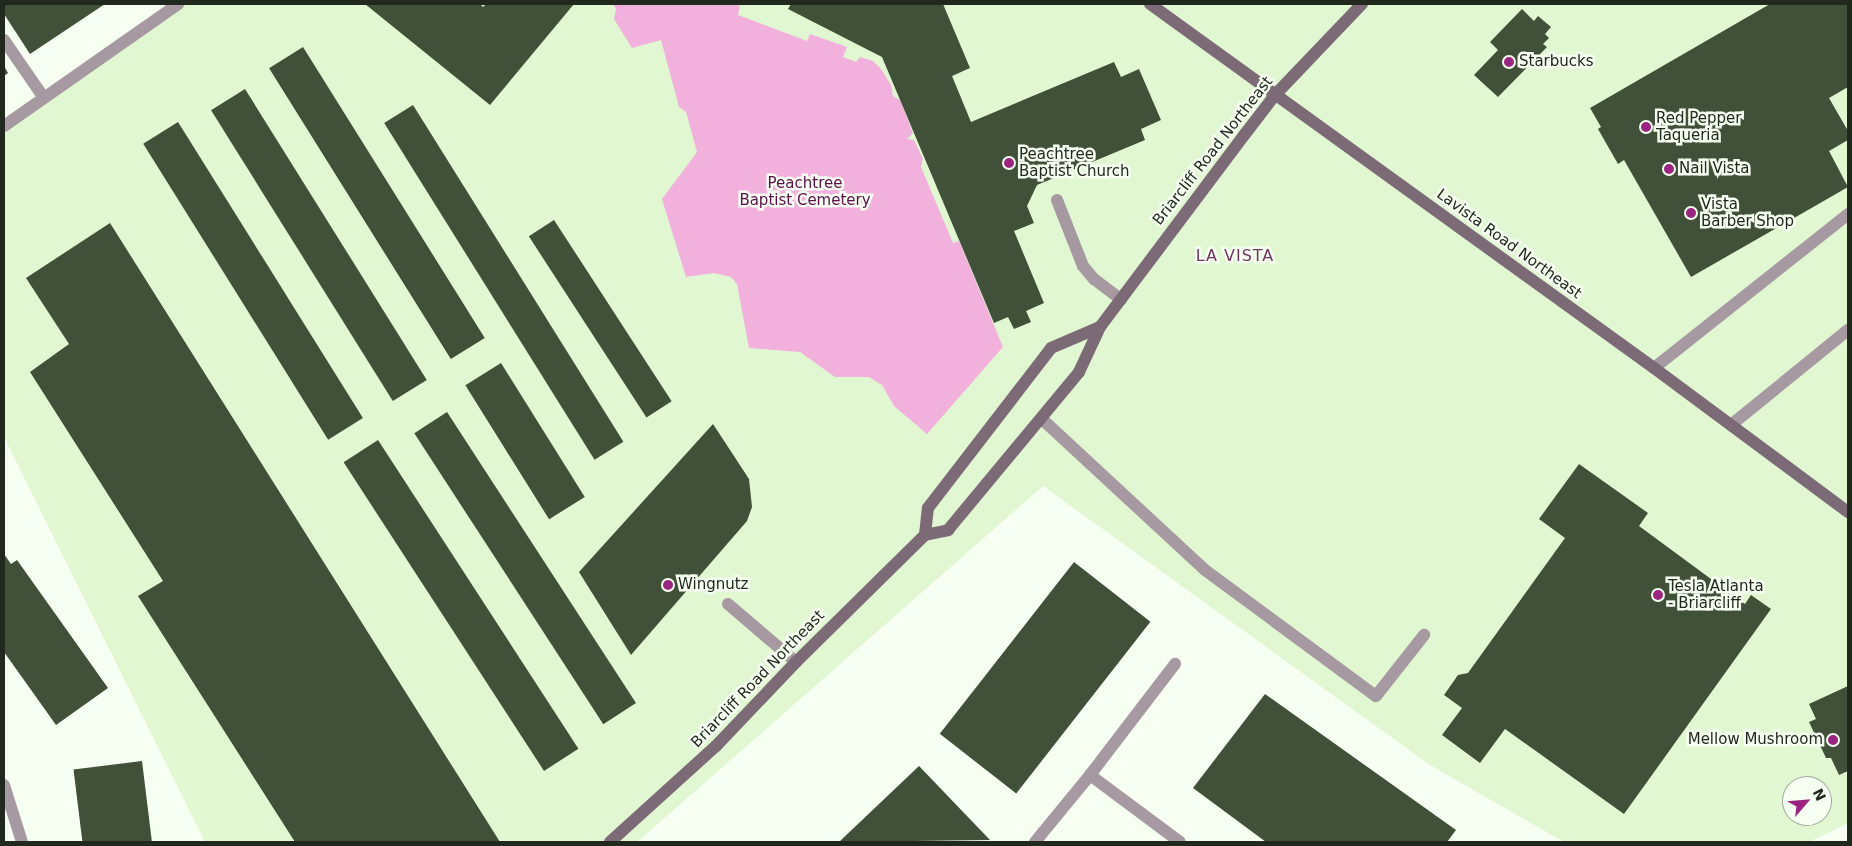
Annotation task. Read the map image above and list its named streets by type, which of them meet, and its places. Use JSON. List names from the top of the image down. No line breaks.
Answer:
{"streets":{"main road":["Briarcliff Road Northeast","Lavista Road Northeast"]},"crossings":[["Briarcliff Road Northeast","Lavista Road Northeast"]],"districts":["LA VISTA"],"parks":["Peachtree Baptist Cemetery"],"places":["Starbucks","Red Pepper Taqueria","Peachtree Baptist Church","Nail Vista","Vista Barber Shop","Wingnutz","Tesla Atlanta - Briarcliff","Mellow Mushroom"],"north":"top right"}
